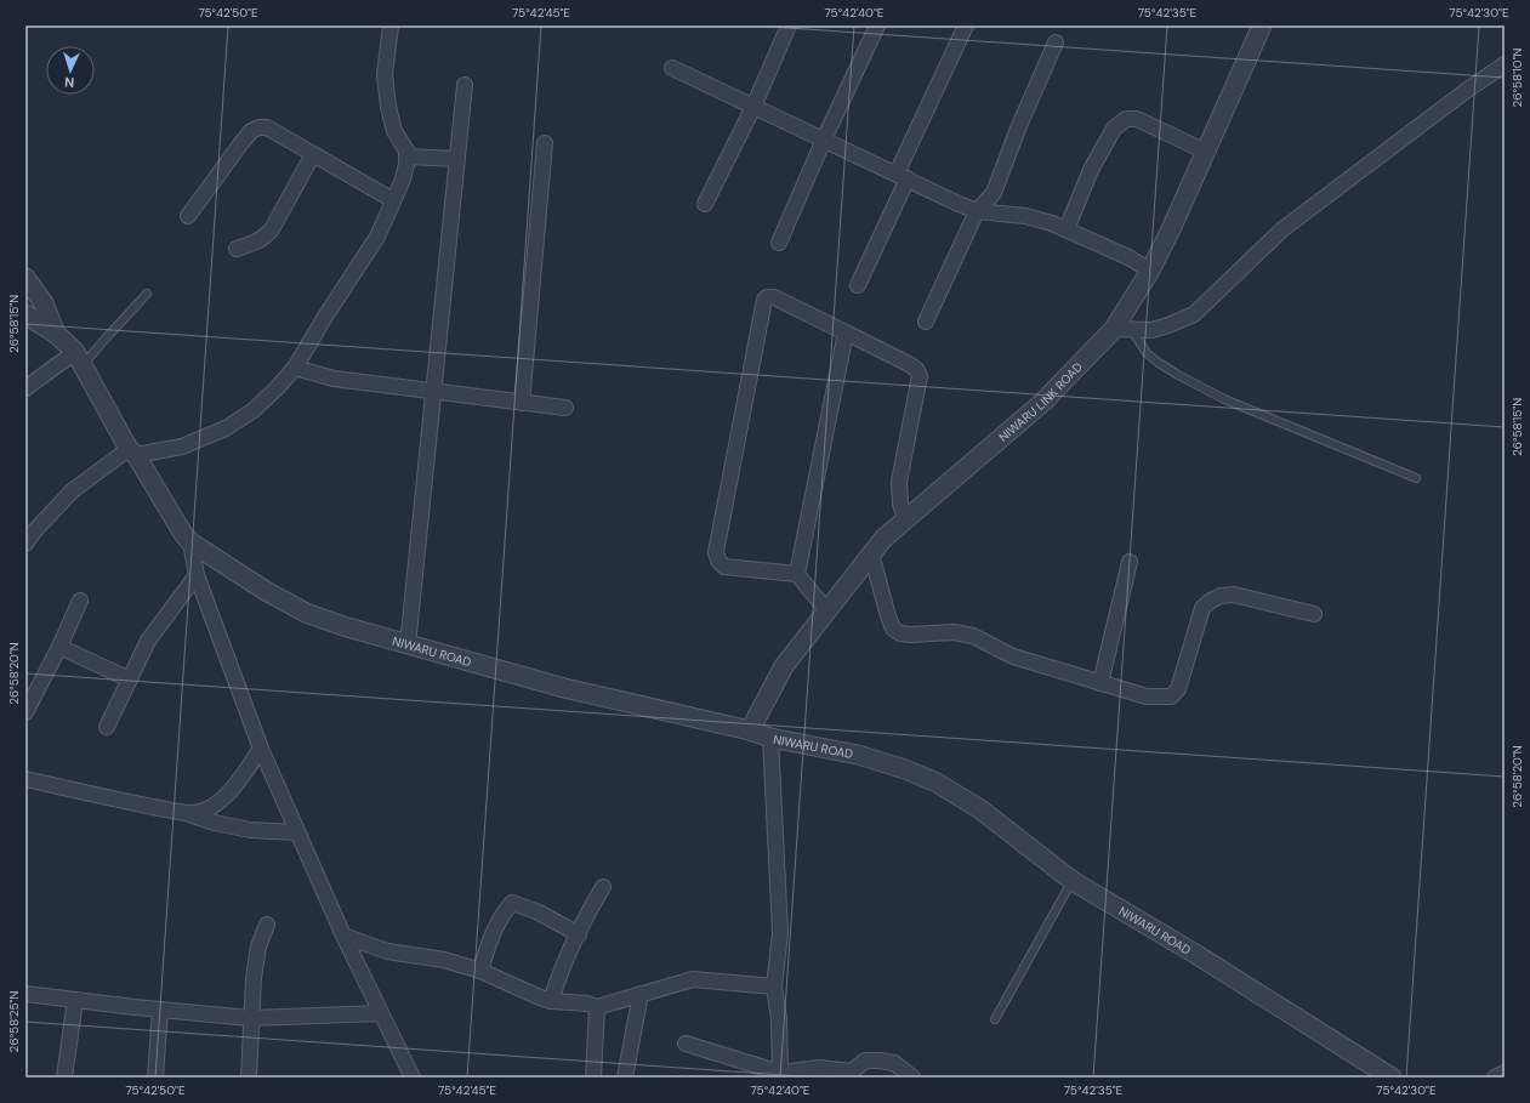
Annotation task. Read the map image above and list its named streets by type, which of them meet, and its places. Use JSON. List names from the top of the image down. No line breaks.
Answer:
{"streets":{"street":["NIWARU LINK ROAD","NIWARU ROAD"]},"crossings":[["NIWARU LINK ROAD","NIWARU ROAD"]],"north":"bottom","coordinates":["75°42'50\"E","75°42'45\"E","75°42'40\"E","75°42'35\"E","75°42'30\"E","26°58'10\"N","26°58'15\"N","26°58'20\"N","26°58'25\"N"]}
